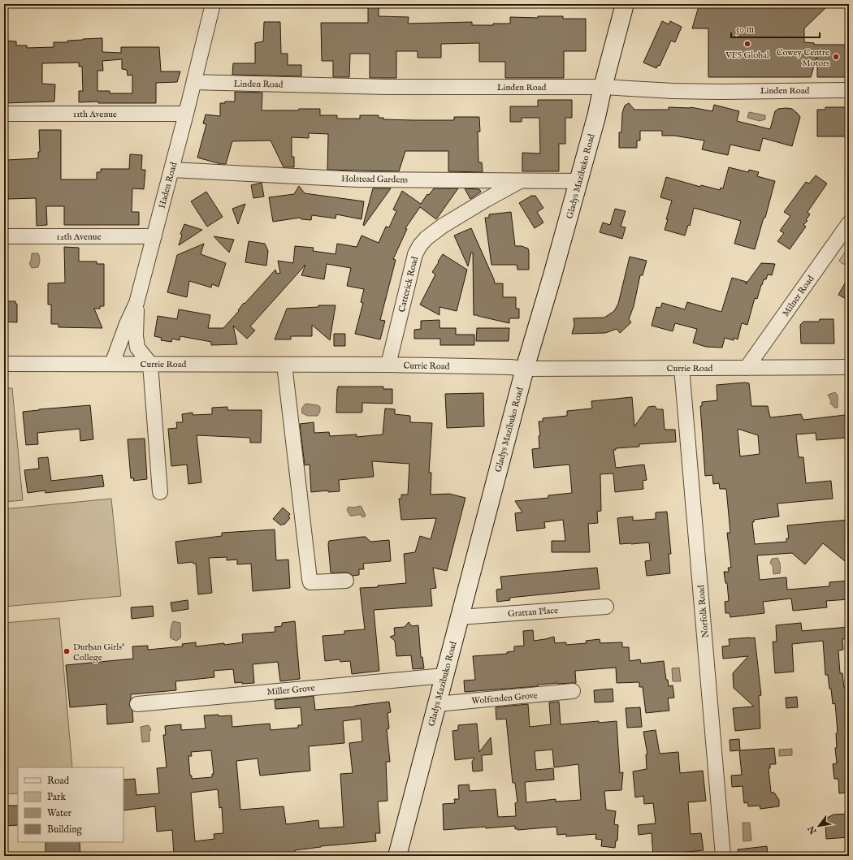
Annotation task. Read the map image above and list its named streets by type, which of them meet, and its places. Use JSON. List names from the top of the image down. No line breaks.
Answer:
{"streets":{"street":["Linden Road","11th Avenue","Gladys Mazibuko Road","Holstead Gardens","Haden Road","12th Avenue","Catterick Road","Milner Road","Currie Road","Grattan Place","Norfolk Road","Miller Grove","Wolfenden Grove"]},"crossings":[["Linden Road","Gladys Mazibuko Road"],["Linden Road","Haden Road"],["11th Avenue","Haden Road"],["Gladys Mazibuko Road","Holstead Gardens"],["Gladys Mazibuko Road","Currie Road"],["Gladys Mazibuko Road","Grattan Place"],["Gladys Mazibuko Road","Miller Grove"],["Gladys Mazibuko Road","Wolfenden Grove"],["Holstead Gardens","Haden Road"],["Holstead Gardens","Catterick Road"],["Haden Road","12th Avenue"],["Haden Road","Currie Road"],["Catterick Road","Currie Road"],["Milner Road","Currie Road"],["Currie Road","Norfolk Road"]],"places":["VFS Global","Cowey Centre Motors","Durban Girls' College"],"legend":["Road","Park","Water","Building"],"scale_bar":"50 m","north":"bottom left"}
